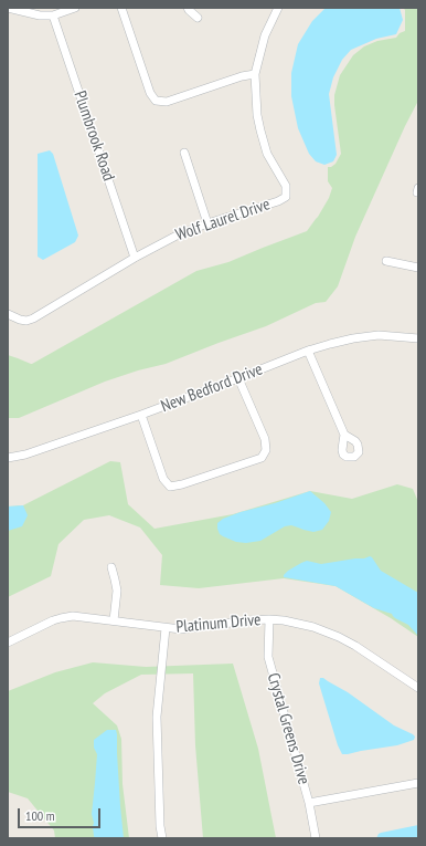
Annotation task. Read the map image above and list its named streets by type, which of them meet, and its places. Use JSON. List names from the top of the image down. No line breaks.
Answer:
{"streets":{"street":["Plumbrook Road","Wolf Laurel Drive","New Bedford Drive","Platinum Drive","Crystal Greens Drive"]},"crossings":[["Plumbrook Road","Wolf Laurel Drive"],["Platinum Drive","Crystal Greens Drive"]],"scale_bar":"100 m"}
